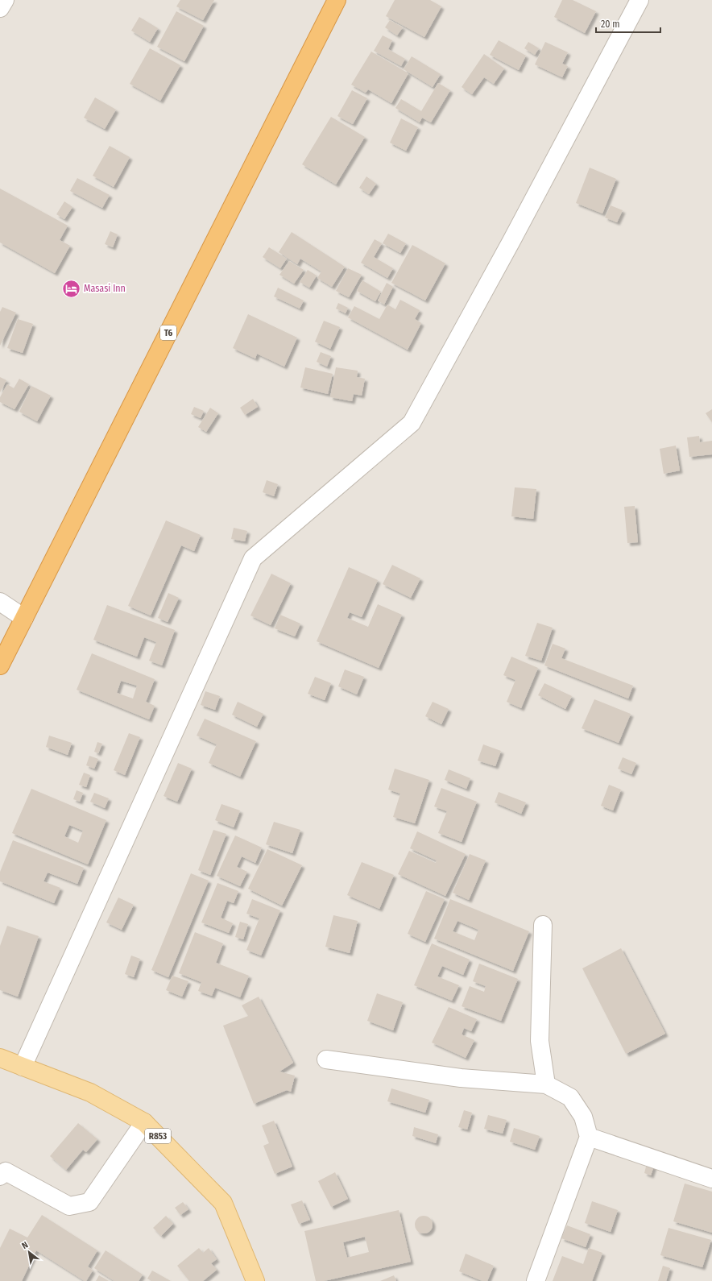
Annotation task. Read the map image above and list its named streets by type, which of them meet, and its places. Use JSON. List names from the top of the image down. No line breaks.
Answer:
{"streets":{"highway":["T6"],"main road":["R853"]},"places":{"hotel":["Masasi Inn"]},"scale_bar":"20 m","north":"top left"}
